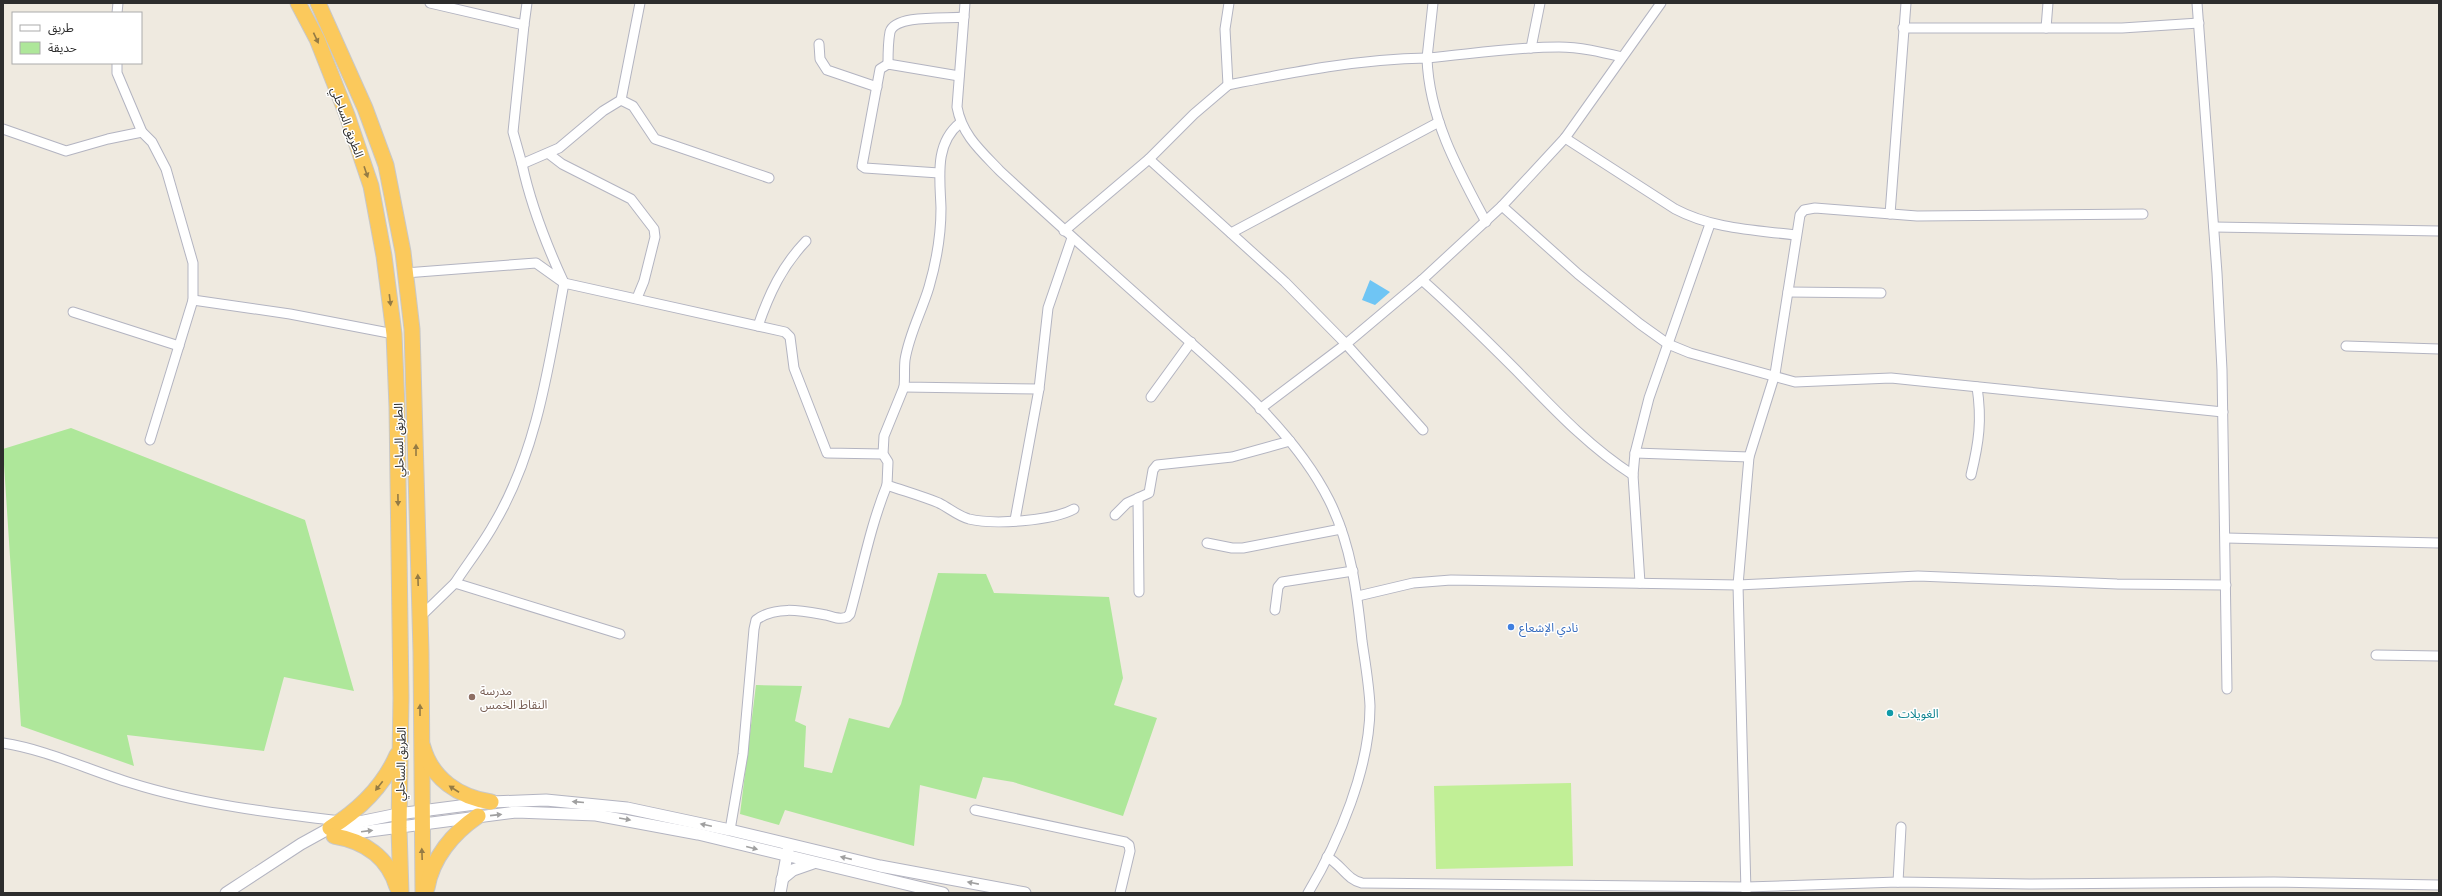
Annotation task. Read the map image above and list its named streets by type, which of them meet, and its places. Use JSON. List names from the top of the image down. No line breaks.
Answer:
{"streets":{"highway":["الطريق الساحلي"]},"places":["نادي الإشعاع","مدرسة النقاط الخمس","الغويلات"],"legend":["طريق","حديقة"]}
